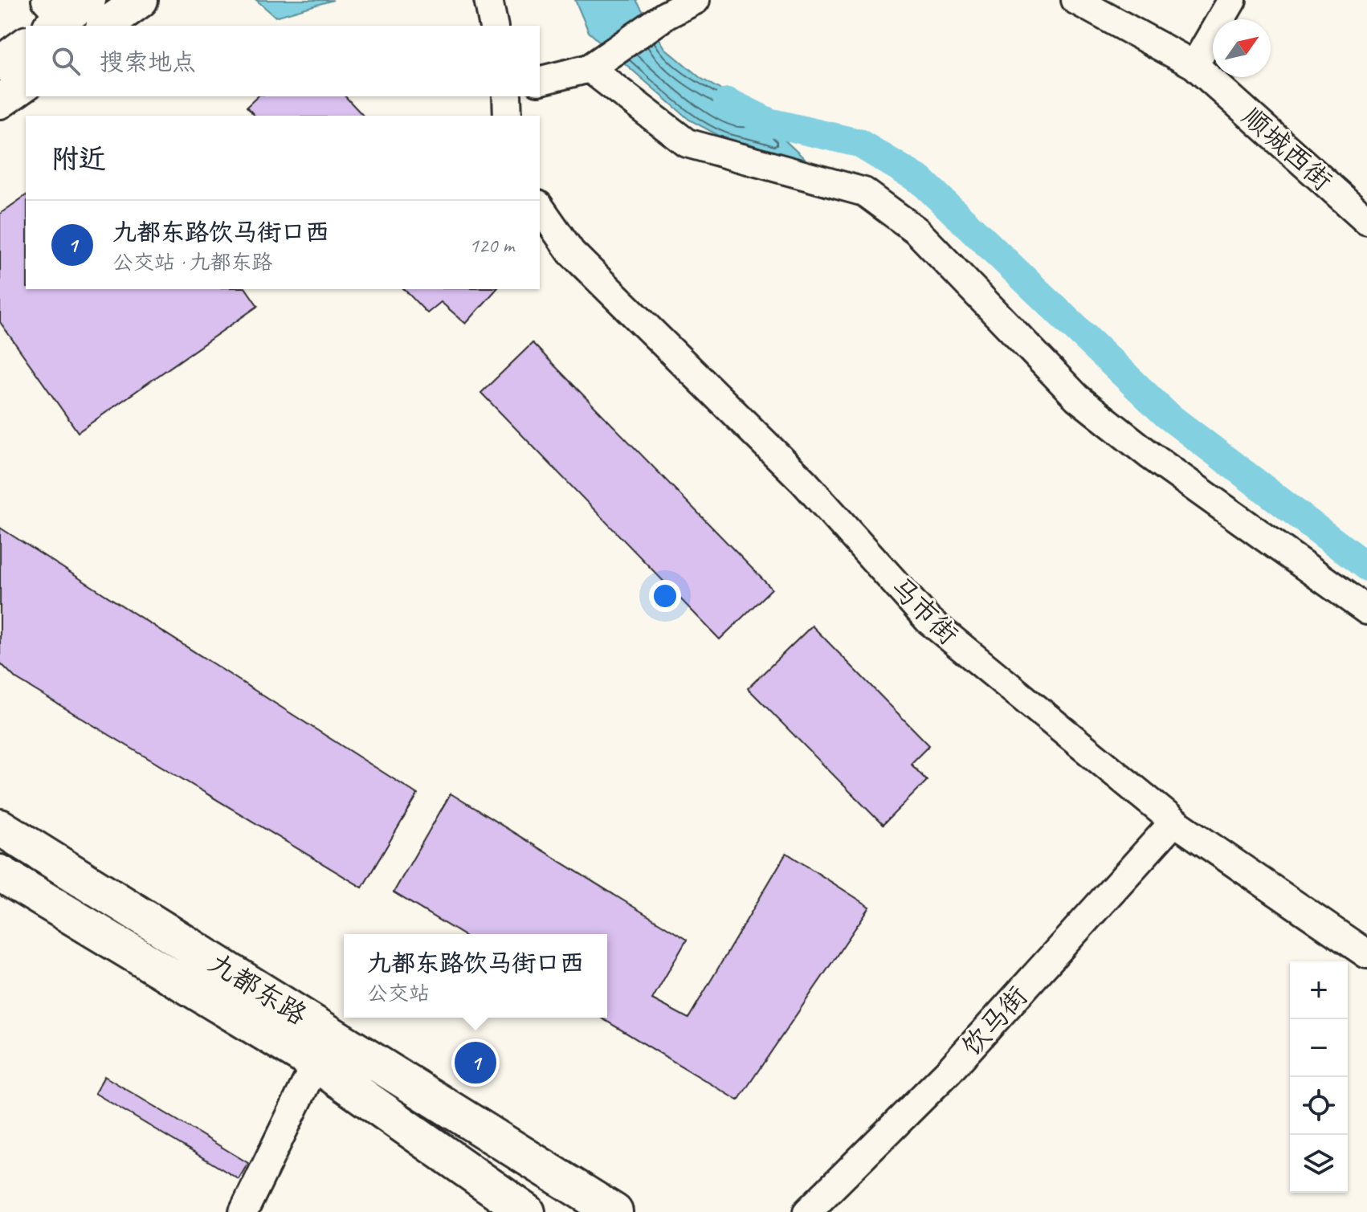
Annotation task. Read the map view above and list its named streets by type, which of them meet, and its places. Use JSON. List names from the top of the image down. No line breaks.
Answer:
{"streets":{"highway":["九都东路"],"street":["顺城西街","马市街","饮马街"]},"crossings":[["马市街","饮马街"]],"north":"top right","page":{"search":"搜索地点","heading":"附近","list":[{"mark":"1","name":"九都东路饮马街口西","note":"公交站 · 九都东路","value":"120 m"}],"popup":["九都东路饮马街口西","公交站"],"map_buttons":["+","−"],"pins":"1"}}
